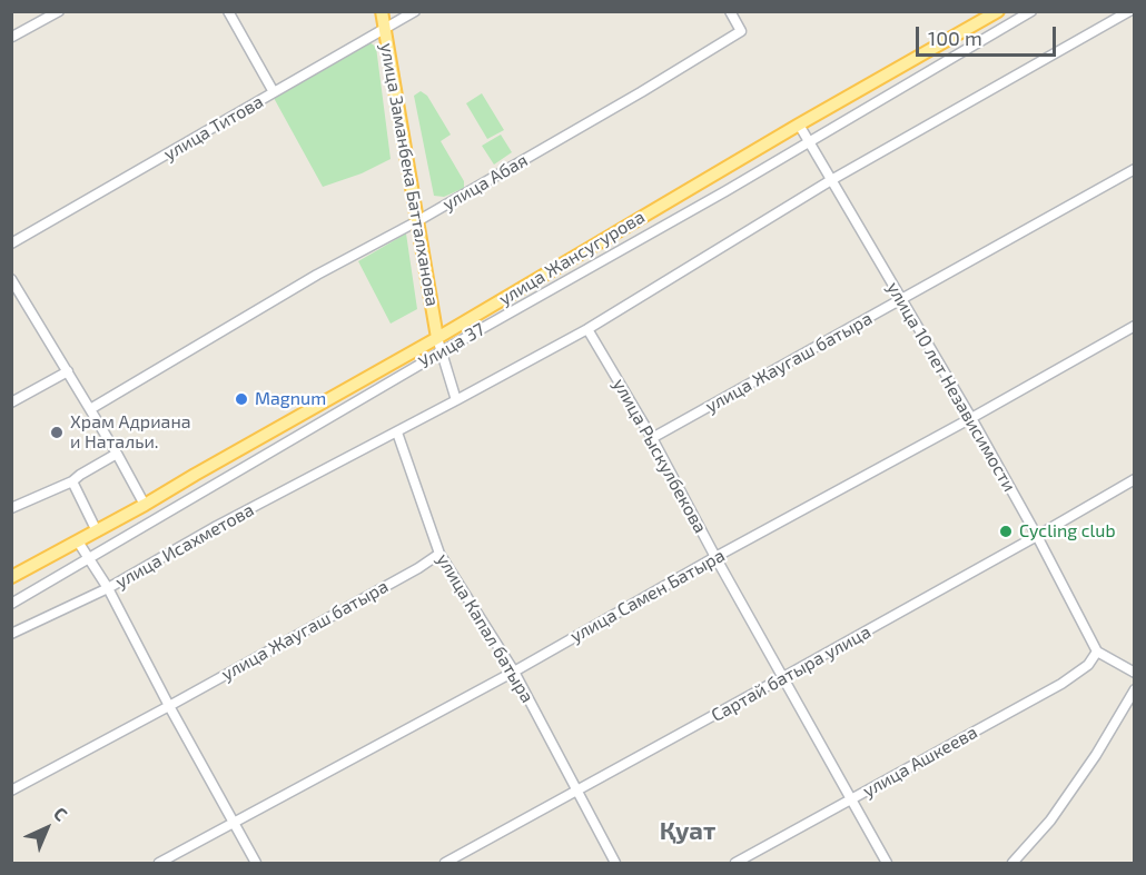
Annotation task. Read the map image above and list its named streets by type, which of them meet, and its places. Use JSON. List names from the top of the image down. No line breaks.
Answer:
{"streets":{"main road":["улица Заманбека Батталханова","улица Жансугурова"],"street":["улица Титова","улица Абая","Улица 37","улица Жаугаш батыра","улица 10 лет Независимости","улица Рыскулбекова","улица Исахметова","улица Самен Батыра","улица Капал батыра","Сартай батыра улица","улица Ашкеева"]},"crossings":[["улица Титова","улица Заманбека Батталханова"],["улица Заманбека Батталханова","улица Абая"],["улица Заманбека Батталханова","улица Жансугурова"],["улица Жансугурова","улица 10 лет Независимости"],["улица Жаугаш батыра","улица 10 лет Независимости"],["улица Жаугаш батыра","улица Рыскулбекова"],["улица Жаугаш батыра","улица Исахметова"],["улица Жаугаш батыра","улица Капал батыра"],["улица 10 лет Независимости","улица Самен Батыра"],["улица 10 лет Независимости","Сартай батыра улица"],["улица 10 лет Независимости","улица Ашкеева"],["улица Рыскулбекова","улица Самен Батыра"],["улица Рыскулбекова","Сартай батыра улица"],["улица Рыскулбекова","улица Ашкеева"],["улица Исахметова","улица Самен Батыра"],["улица Исахметова","улица Капал батыра"],["улица Самен Батыра","улица Капал батыра"],["улица Капал батыра","Сартай батыра улица"]],"districts":["Қуат"],"places":["Magnum","Храм Адриана и Натальи.","Cycling club"],"scale_bar":"100 m","north":"top right"}
